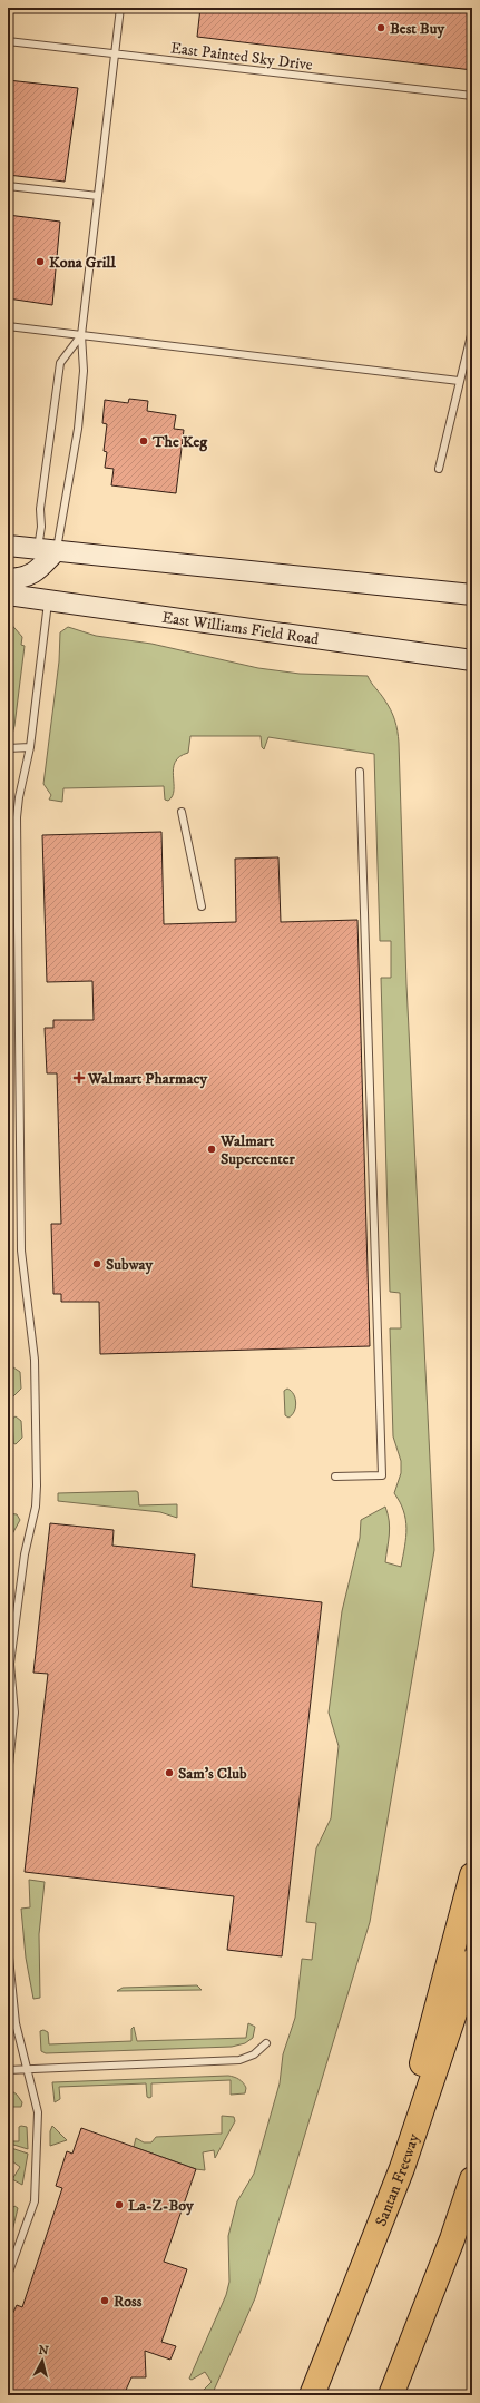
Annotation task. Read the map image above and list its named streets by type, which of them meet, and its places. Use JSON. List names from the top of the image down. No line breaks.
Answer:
{"streets":{"highway":["Santan Freeway"],"main road":["East Williams Field Road"],"lane":["East Painted Sky Drive"]},"places":{"other":["Best Buy","Kona Grill","The Keg","Walmart Supercenter","Subway","Sam's Club","La-Z-Boy","Ross"],"health":["Walmart Pharmacy"]},"north":"top"}
